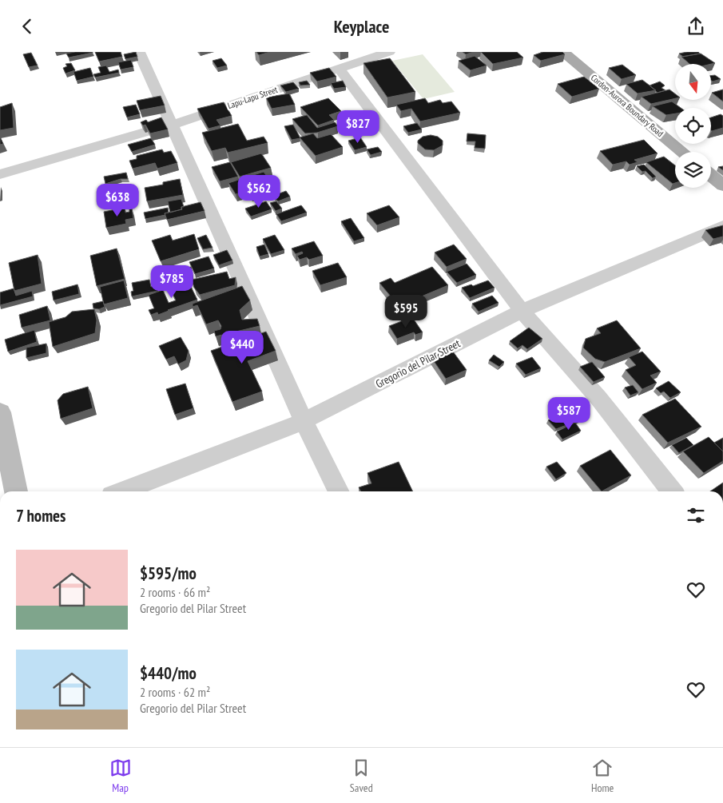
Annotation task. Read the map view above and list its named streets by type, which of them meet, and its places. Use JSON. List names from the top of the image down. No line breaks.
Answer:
{"streets":{"main road":["Cordon-Aurora Boundary Road"],"street":["Lapu-Lapu Street","Gregorio del Pilar Street"]},"north":"bottom","page":{"header":"Keyplace","price":["$827","$562","$638","$785","$595","$440","$587"],"heading":"7 homes","list":[{"name":"$595/mo","note":"2 rooms · 66 m² · Gregorio del Pilar Street"},{"name":"$440/mo","note":"2 rooms · 62 m² · Gregorio del Pilar Street"}],"tabs":["Map","Saved","Home"]}}
